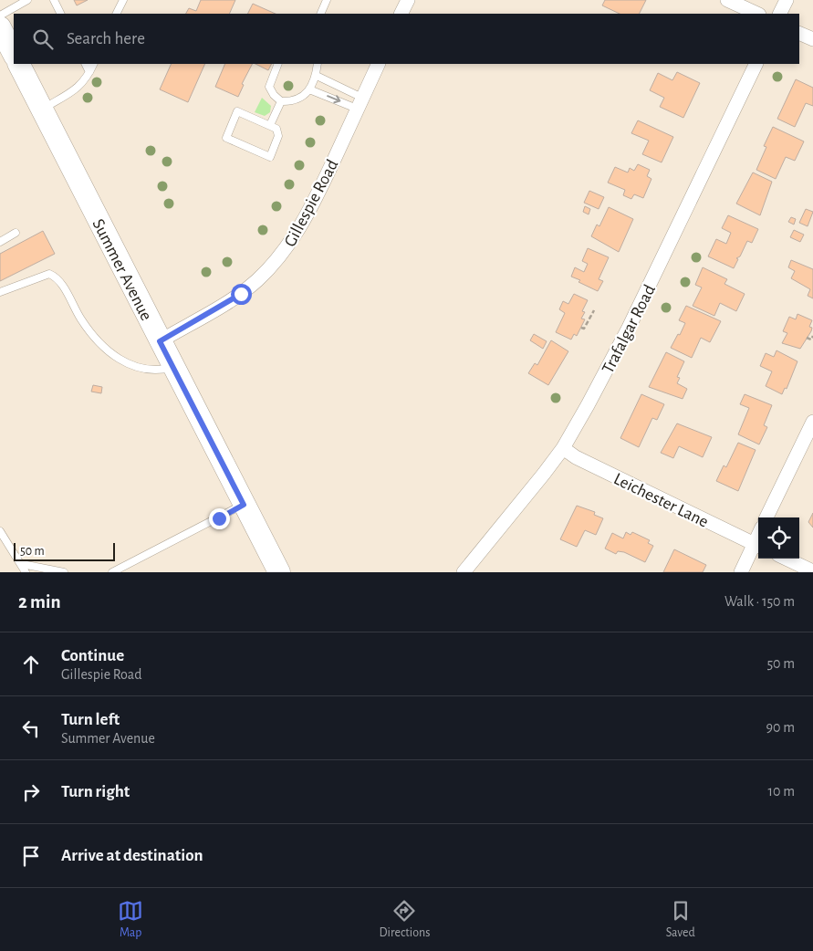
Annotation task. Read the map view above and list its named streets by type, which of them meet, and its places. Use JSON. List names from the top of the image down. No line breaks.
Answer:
{"streets":{"main road":["Summer Avenue"],"street":["Gillespie Road","Trafalgar Road","Leichester Lane"]},"crossings":[["Gillespie Road","Summer Avenue"],["Trafalgar Road","Leichester Lane"]],"scale_bar":"50 m","page":{"search":"Search here","scale":"50 m","heading":["2 min","Walk · 150 m"],"list":[["Continue","Gillespie Road","50 m"],["Turn left","Summer Avenue","90 m"],["Turn right","10 m"],"Arrive at destination"],"nav":["Map","Directions","Saved"]}}
